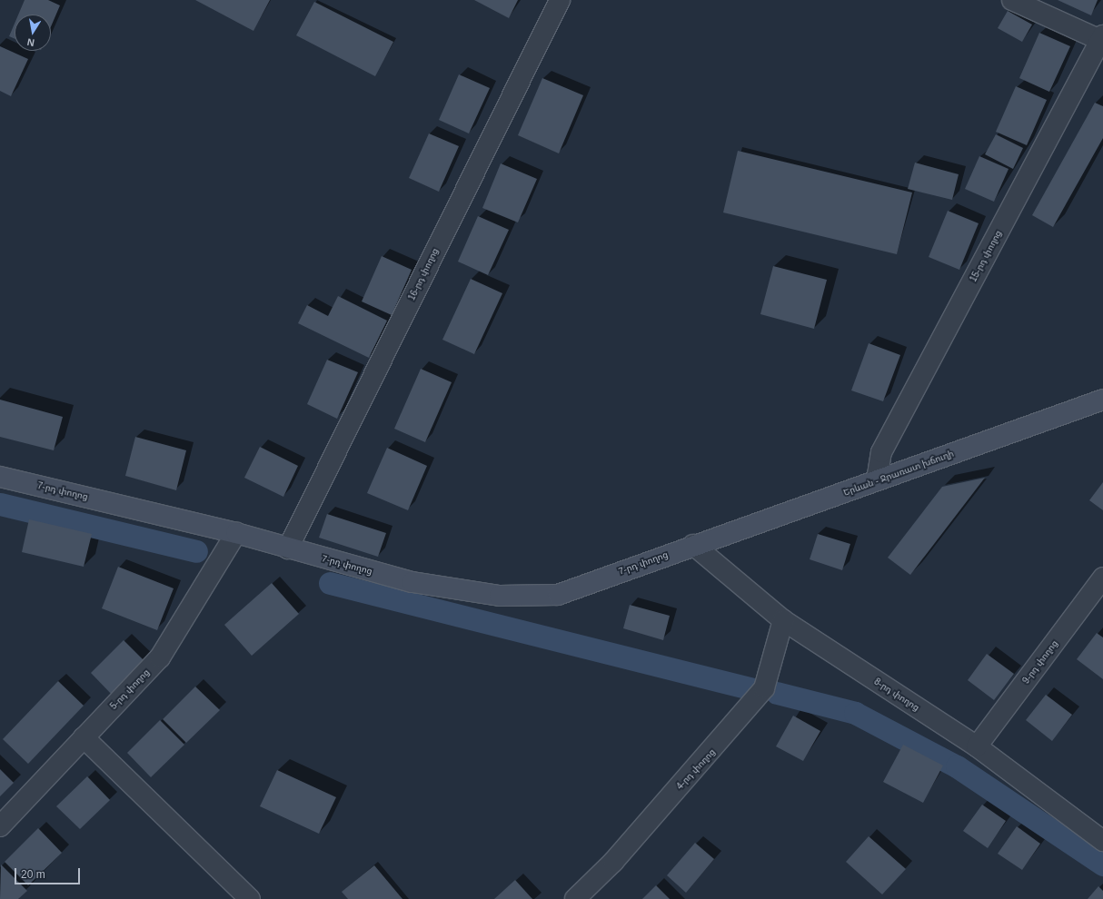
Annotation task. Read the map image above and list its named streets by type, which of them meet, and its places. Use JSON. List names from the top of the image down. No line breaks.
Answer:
{"streets":{"main road":["Երևան - Ջրառատ խճուղի","7-րդ փողոց"],"street":["15-րդ փողոց","16-րդ փողոց","9-րդ փողոց","5-րդ փողոց","8-րդ փողոց","4-րդ փողոց"]},"crossings":[["15-րդ փողոց","Երևան - Ջրառատ խճուղի"],["16-րդ փողոց","7-րդ փողոց"],["Երևան - Ջրառատ խճուղի","7-րդ փողոց"],["Երևան - Ջրառատ խճուղի","8-րդ փողոց"],["7-րդ փողոց","5-րդ փողոց"],["7-րդ փողոց","8-րդ փողոց"],["9-րդ փողոց","8-րդ փողոց"],["8-րդ փողոց","4-րդ փողոց"]],"scale_bar":"20 m","north":"bottom"}
